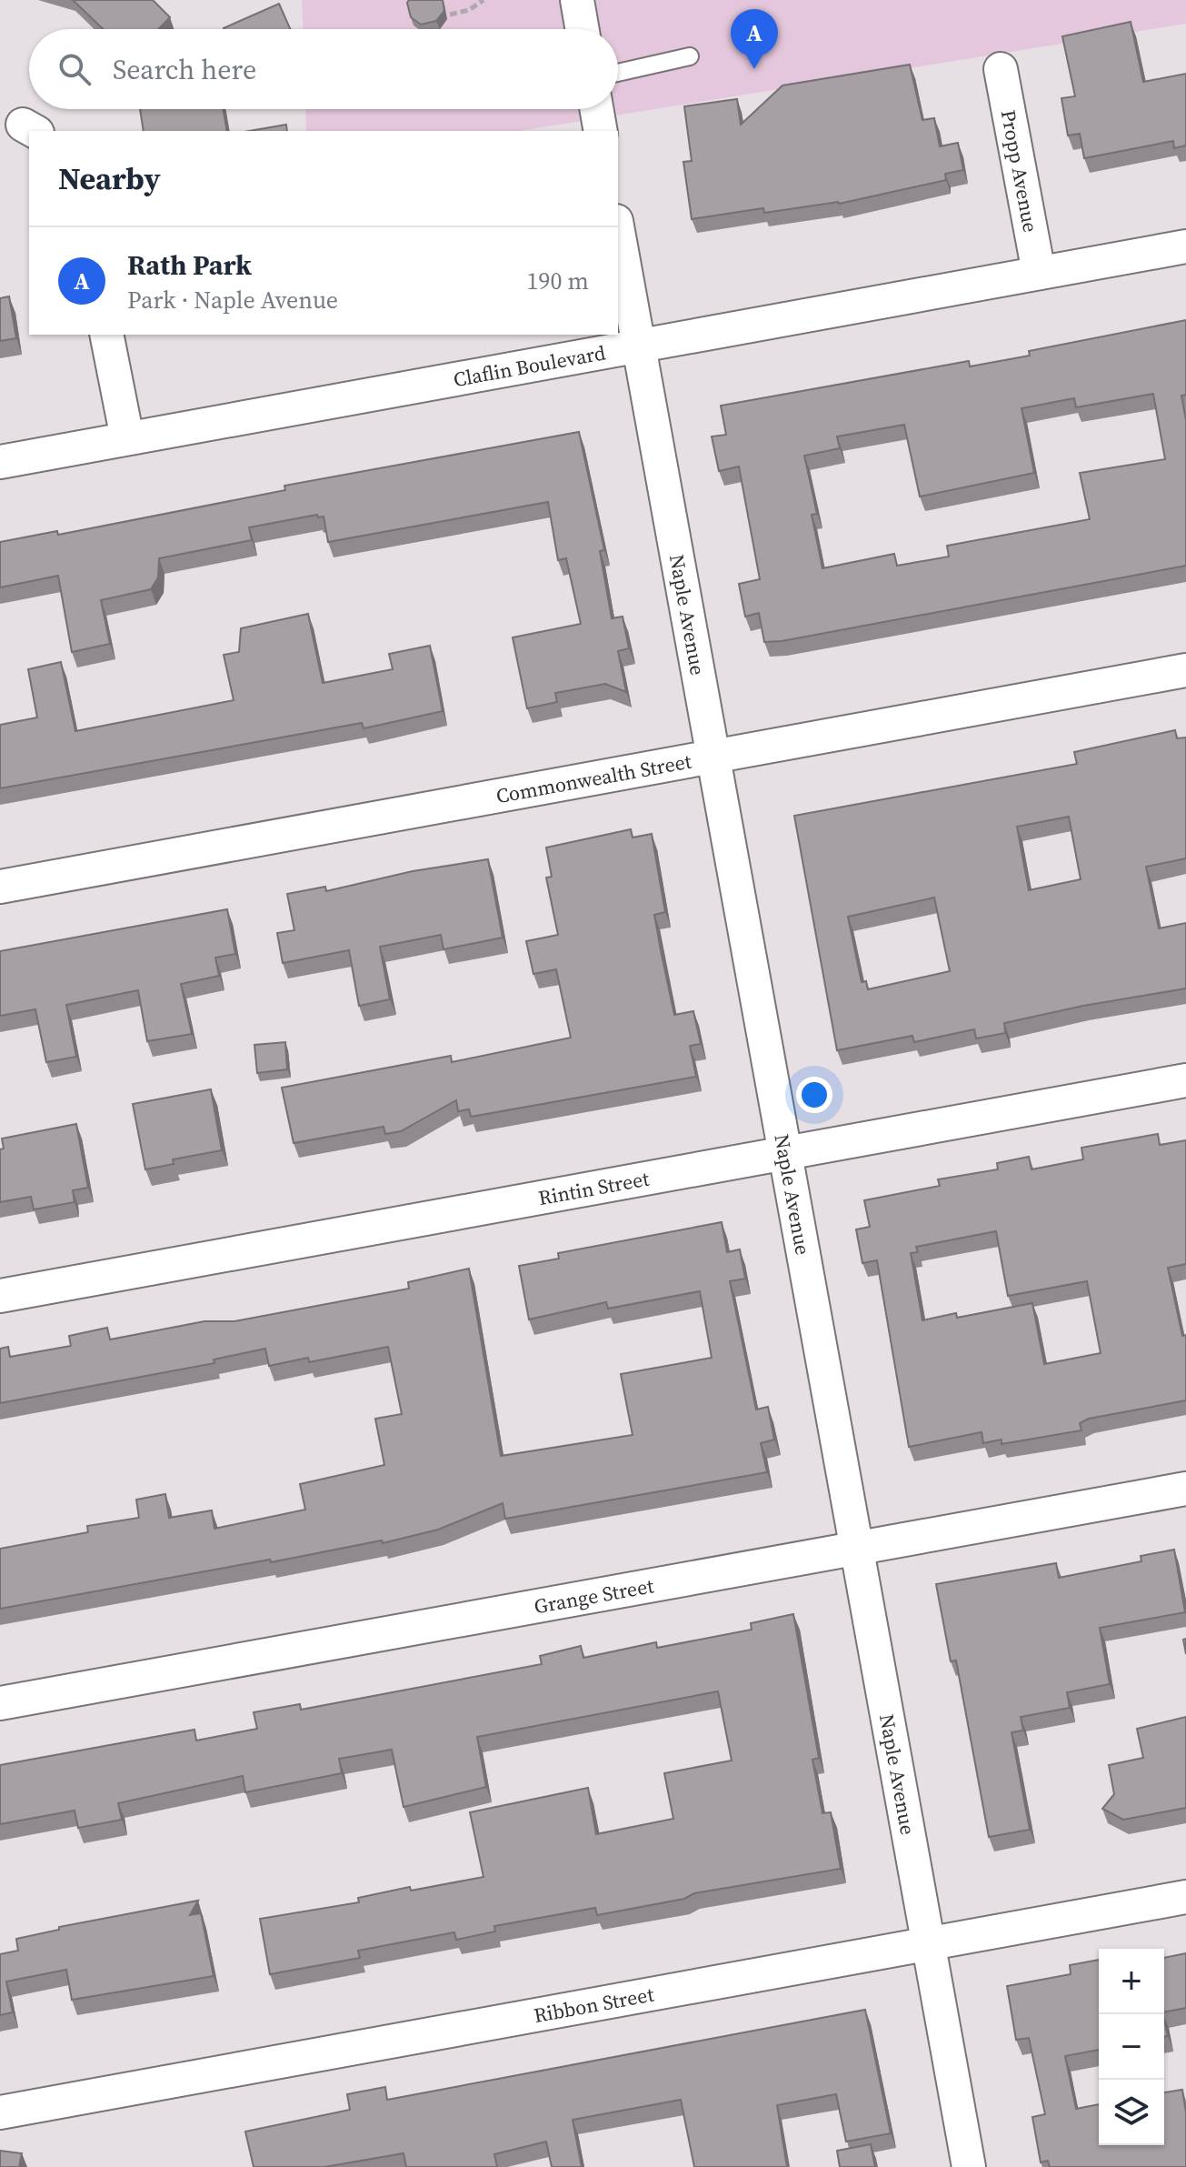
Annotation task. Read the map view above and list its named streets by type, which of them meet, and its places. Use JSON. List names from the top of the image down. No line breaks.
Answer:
{"streets":{"street":["Propp Avenue","Claflin Boulevard","Naple Avenue","Commonwealth Street","Rintin Street","Grange Street","Ribbon Street"]},"crossings":[["Propp Avenue","Claflin Boulevard"],["Claflin Boulevard","Naple Avenue"],["Naple Avenue","Commonwealth Street"],["Naple Avenue","Rintin Street"],["Naple Avenue","Grange Street"],["Naple Avenue","Ribbon Street"]],"page":{"pins":"A","search":"Search here","heading":"Nearby","list":[{"mark":"A","name":"Rath Park","note":"Park · Naple Avenue","value":"190 m"}],"map_buttons":["+","−"]}}
